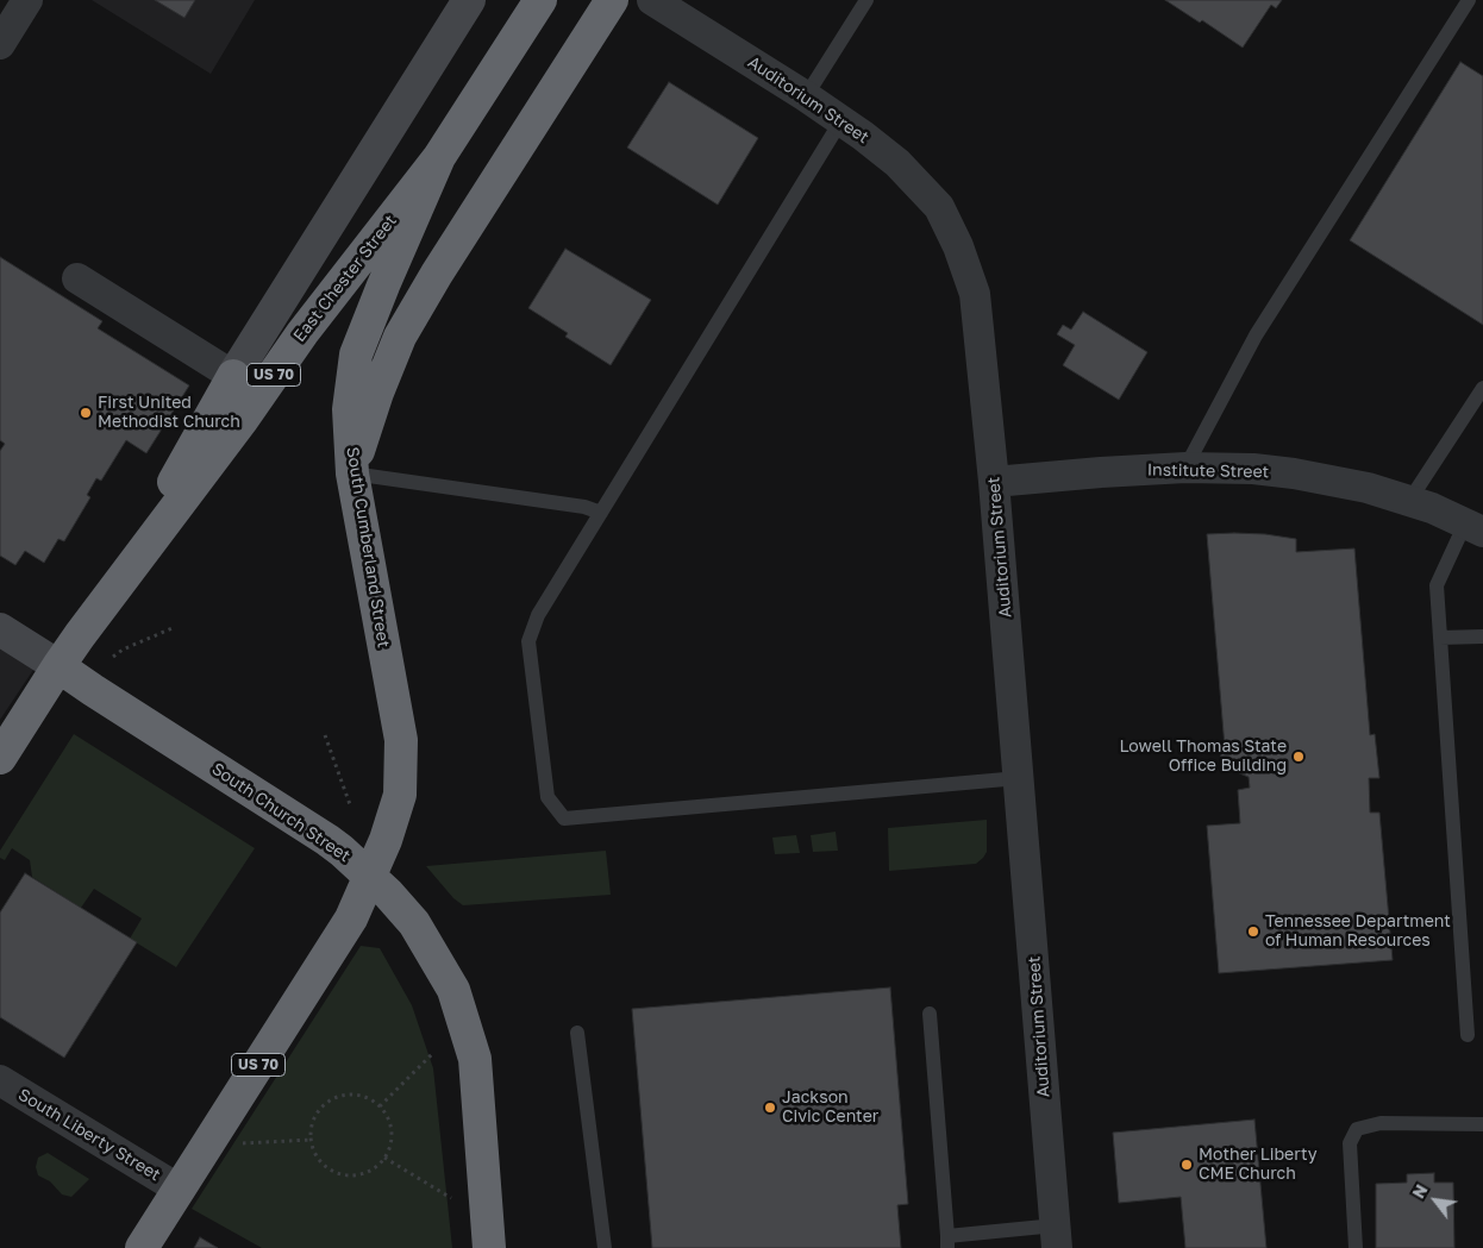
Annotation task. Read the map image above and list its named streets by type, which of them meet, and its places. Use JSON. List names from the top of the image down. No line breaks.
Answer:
{"streets":{"highway":["East Chester Street","US 70","South Cumberland Street","South Church Street"],"street":["Auditorium Street","Institute Street","South Liberty Street"]},"crossings":[["Auditorium Street","Institute Street"],["East Chester Street","South Cumberland Street"],["East Chester Street","South Church Street"],["US 70","South Cumberland Street"],["US 70","South Church Street"],["US 70","South Liberty Street"],["South Cumberland Street","South Church Street"]],"places":["First United Methodist Church","Lowell Thomas State Office Building","Tennessee Department of Human Resources","Jackson Civic Center","Mother Liberty CME Church"],"north":"top left"}
